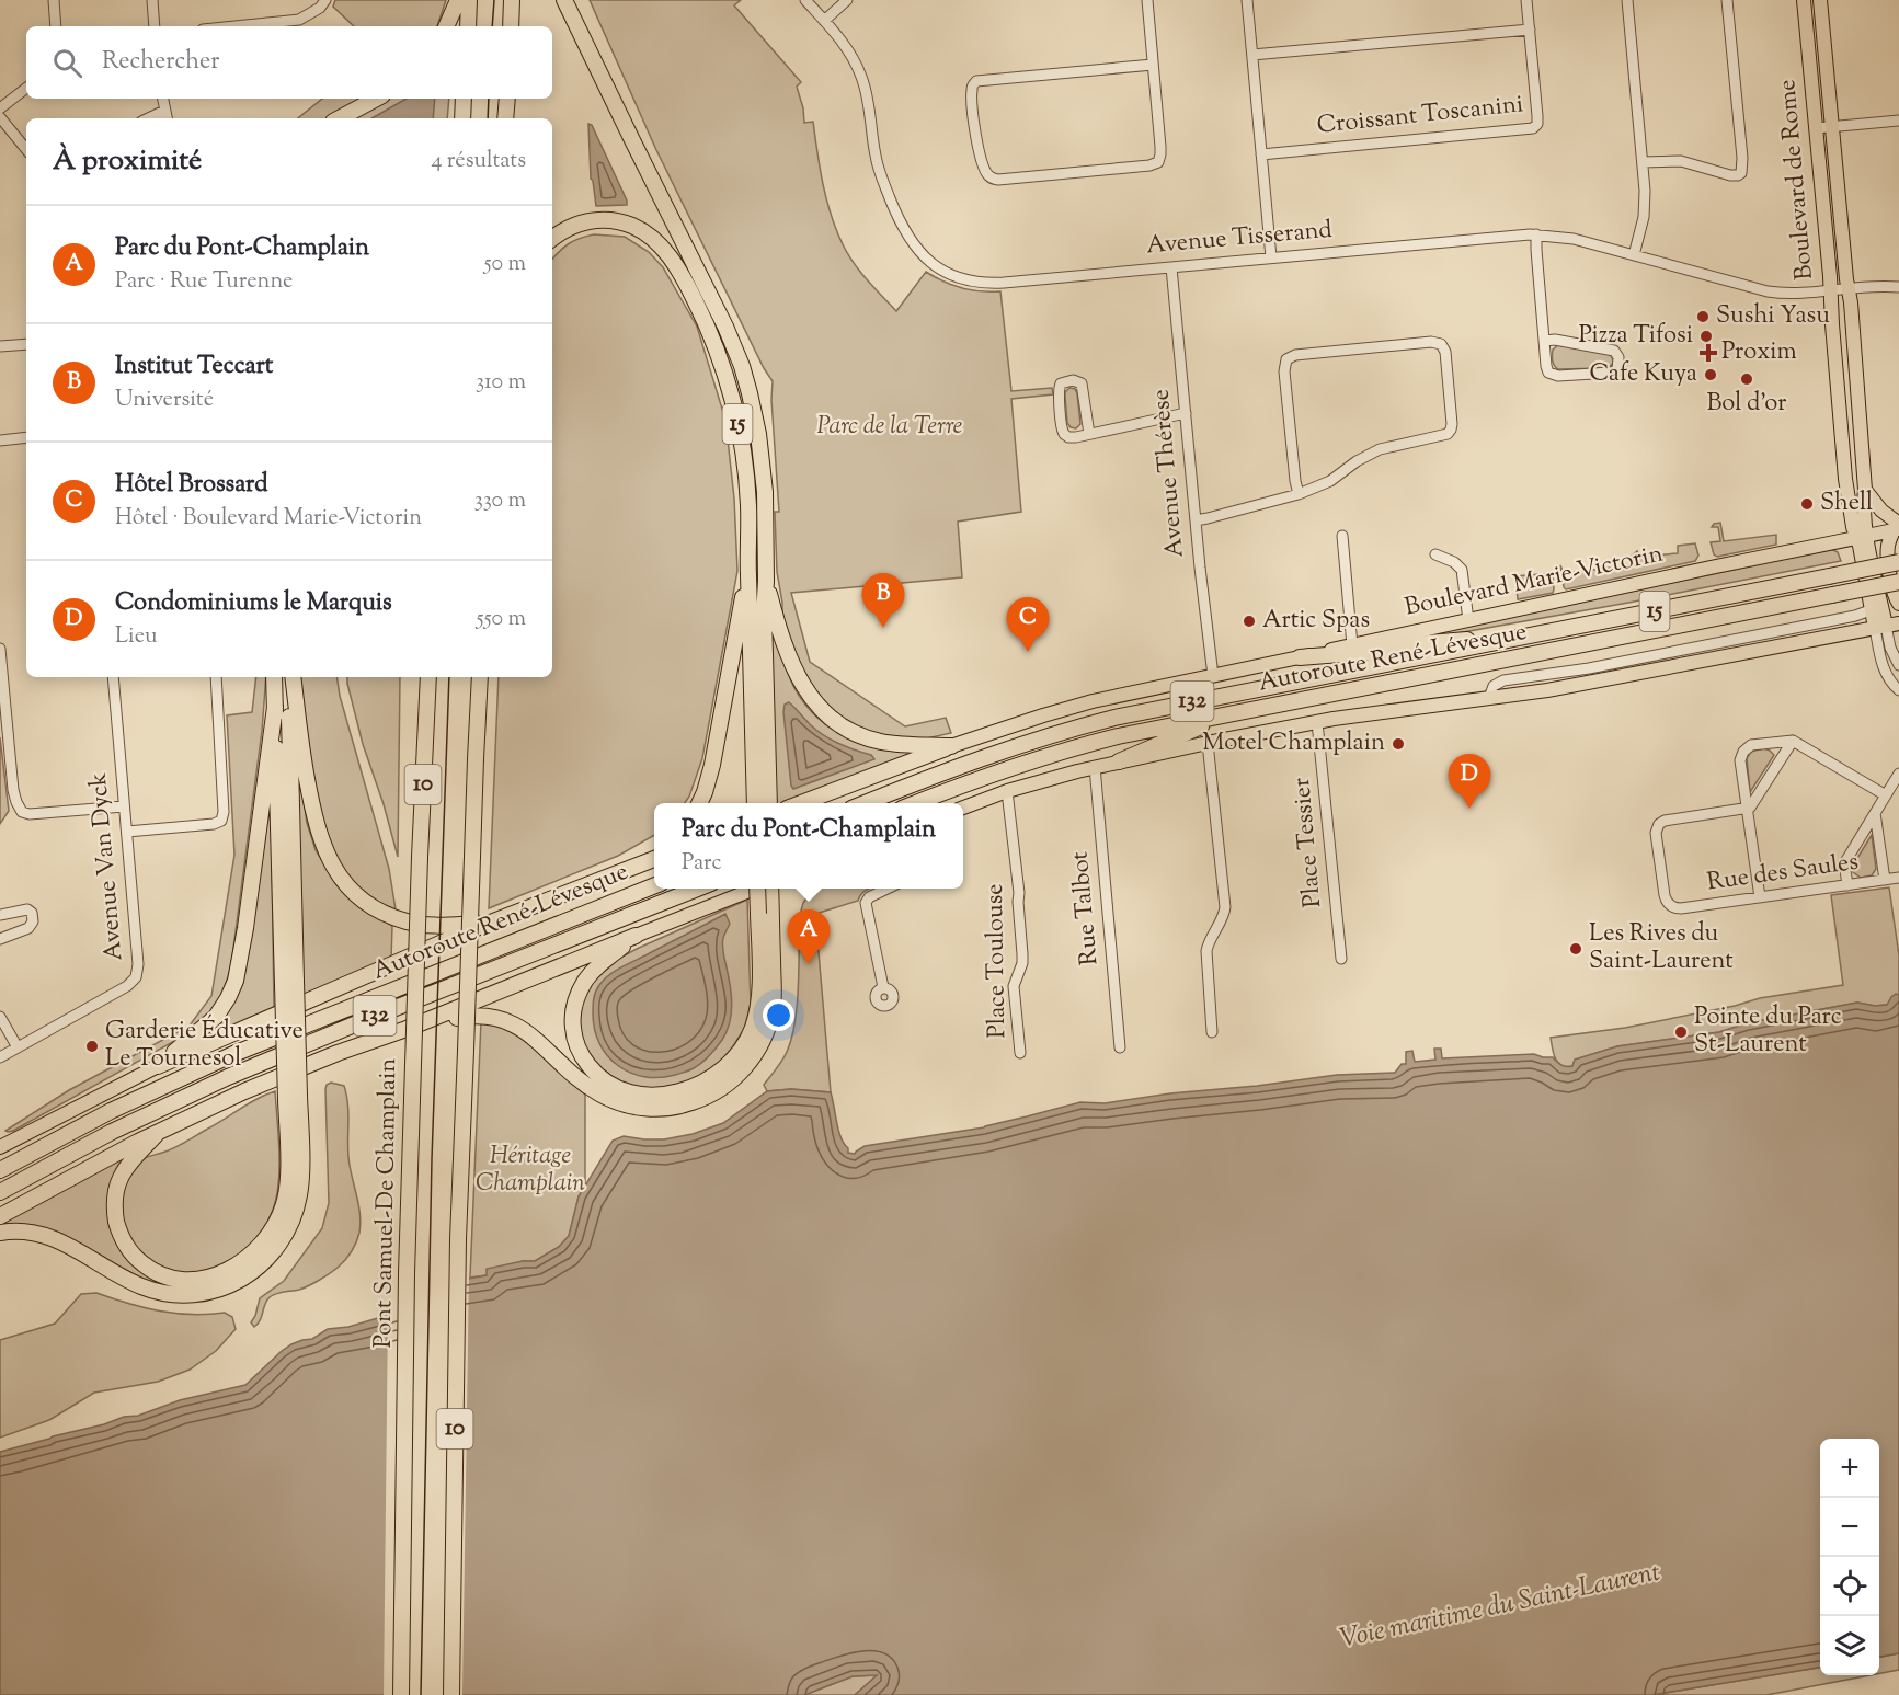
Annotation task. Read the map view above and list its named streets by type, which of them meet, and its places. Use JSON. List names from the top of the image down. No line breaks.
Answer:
{"streets":{"highway":["15","Autoroute René-Lévesque","132","10","Pont Samuel-De Champlain"],"main road":["Boulevard de Rome","Boulevard Marie-Victorin"],"street":["Croissant Toscanini","Avenue Tisserand","Avenue Thérèse","Place Tessier","Avenue Van Dyck","Rue des Saules","Rue Talbot","Place Toulouse"]},"crossings":[["Boulevard de Rome","Avenue Tisserand"],["Boulevard de Rome","Boulevard Marie-Victorin"],["Avenue Tisserand","Avenue Thérèse"],["Avenue Thérèse","Boulevard Marie-Victorin"]],"water":["Voie maritime du Saint-Laurent"],"parks":["Parc de la Terre","Héritage Champlain"],"places":{"other":["Sushi Yasu","Pizza Tifosi","Cafe Kuya","Bol d'or","Shell","Artic Spas","Motel Champlain","Les Rives du Saint-Laurent","Pointe du Parc St-Laurent","Garderie Éducative Le Tournesol"],"health":["Proxim"]},"page":{"search":"Rechercher","heading":["À proximité","4 résultats"],"list":[{"mark":"A","name":"Parc du Pont-Champlain","note":"Parc · Rue Turenne","value":"50 m"},{"mark":"B","name":"Institut Teccart","note":"Université","value":"310 m"},{"mark":"C","name":"Hôtel Brossard","note":"Hôtel · Boulevard Marie-Victorin","value":"330 m"},{"mark":"D","name":"Condominiums le Marquis","note":"Lieu","value":"550 m"}],"pins":["B","C","D","A"],"popup":["Parc du Pont-Champlain","Parc"],"map_buttons":["+","−"]}}
